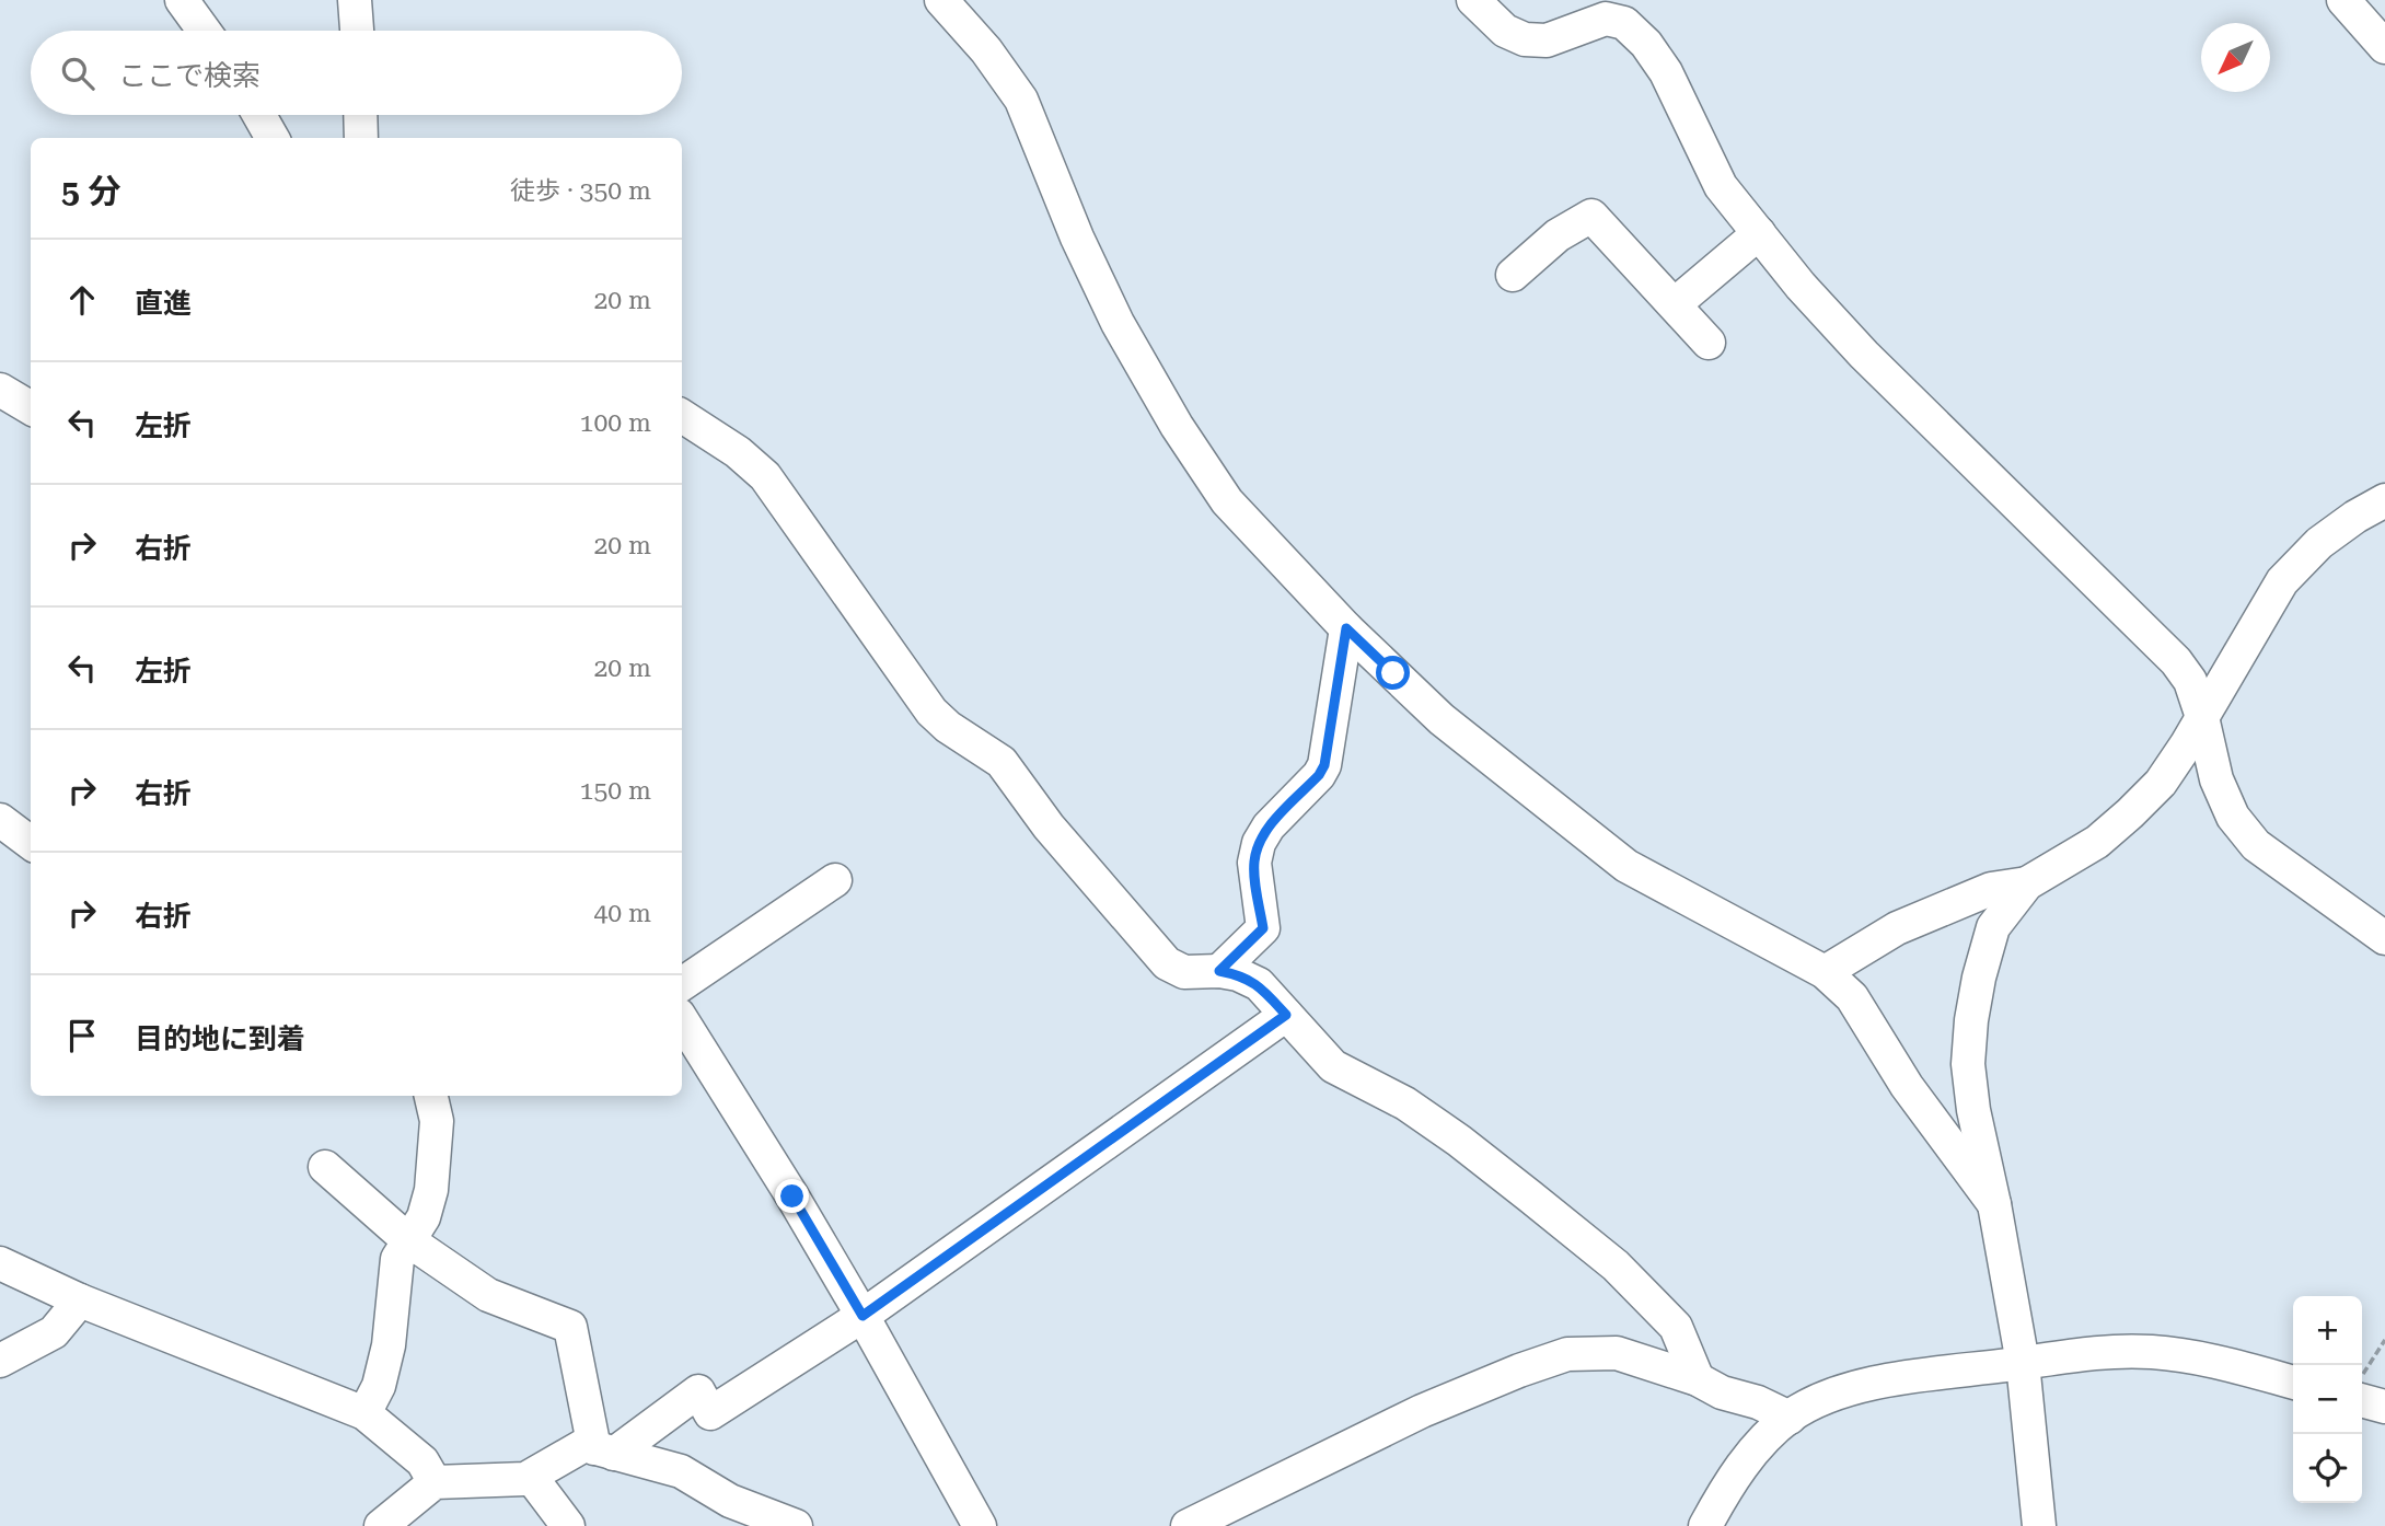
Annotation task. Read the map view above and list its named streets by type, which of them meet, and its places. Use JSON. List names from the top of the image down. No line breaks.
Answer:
{"north":"bottom left","page":{"search":"ここで検索","heading":["5 分","徒歩 · 350 m"],"list":[["直進","20 m"],["左折","100 m"],["右折","20 m"],["左折","20 m"],["右折","150 m"],["右折","40 m"],"目的地に到着"],"map_buttons":["+","−"]}}
